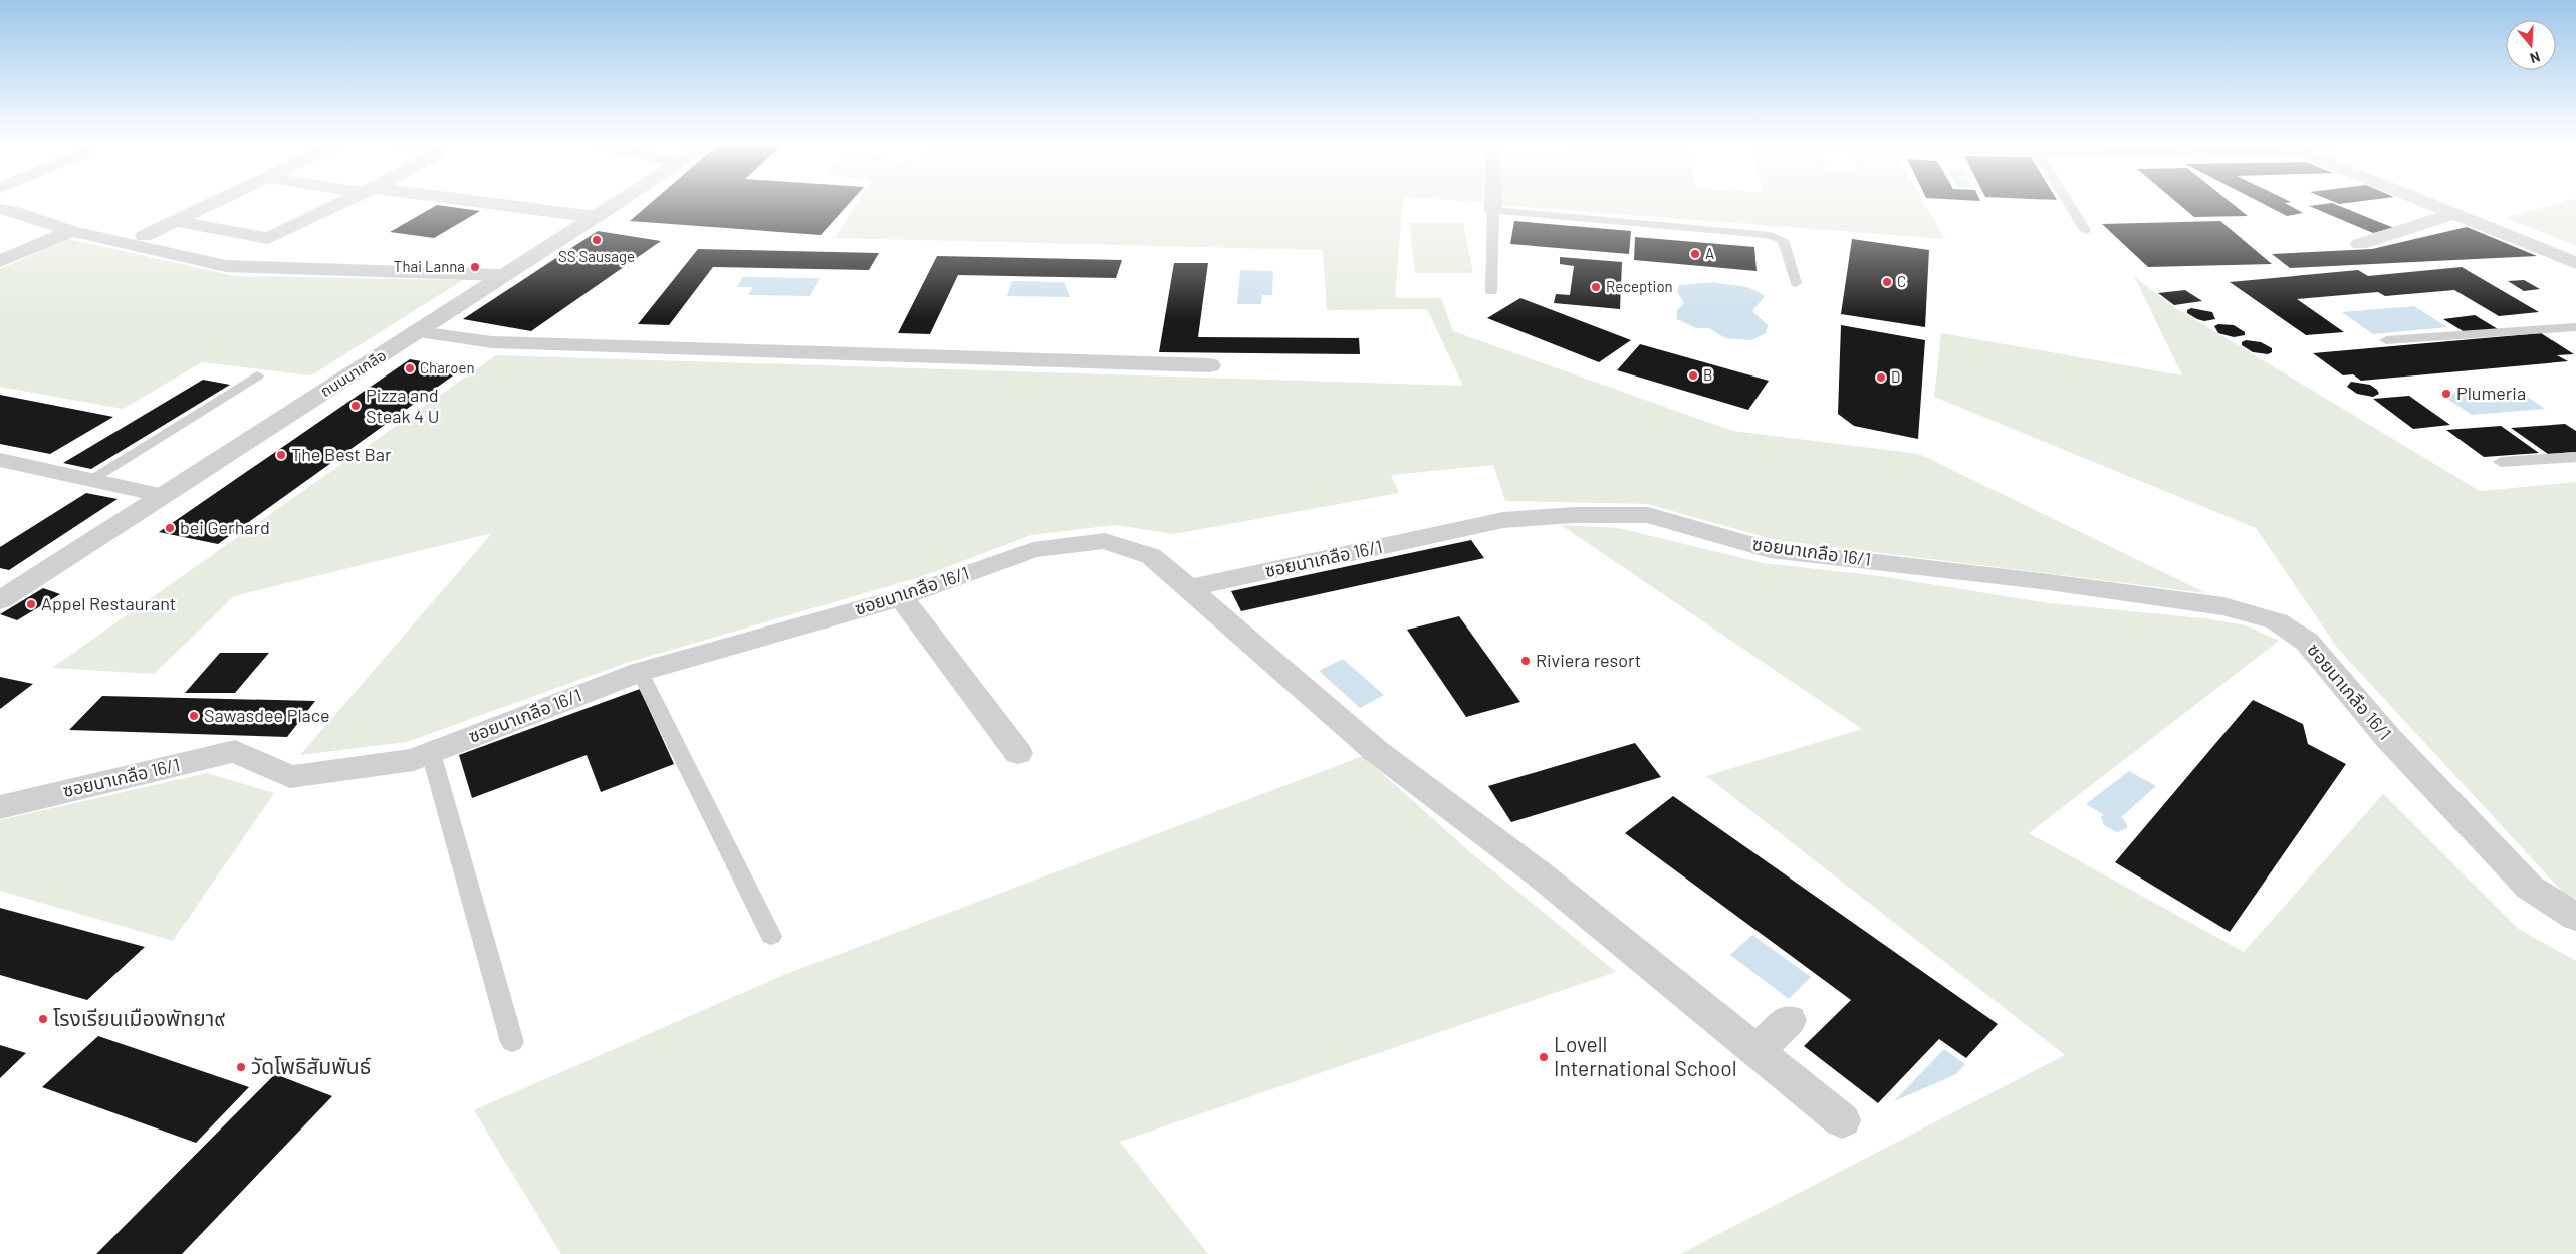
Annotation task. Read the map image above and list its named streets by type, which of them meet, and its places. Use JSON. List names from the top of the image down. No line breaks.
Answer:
{"streets":{"street":["ถนนนาเกลือ","ซอยนาเกลือ 16/1"]},"places":["SS Sausage","A","Thai Lanna","C","Reception","Charoen","B","D","Plumeria","Pizza and Steak 4 U","The Best Bar","bei Gerhard","Appel Restaurant","Riviera resort","Sawasdee Place","โรงเรียนเมืองพัทยา๙","Lovell International School","วัดโพธิสัมพันธ์"],"north":"bottom"}
